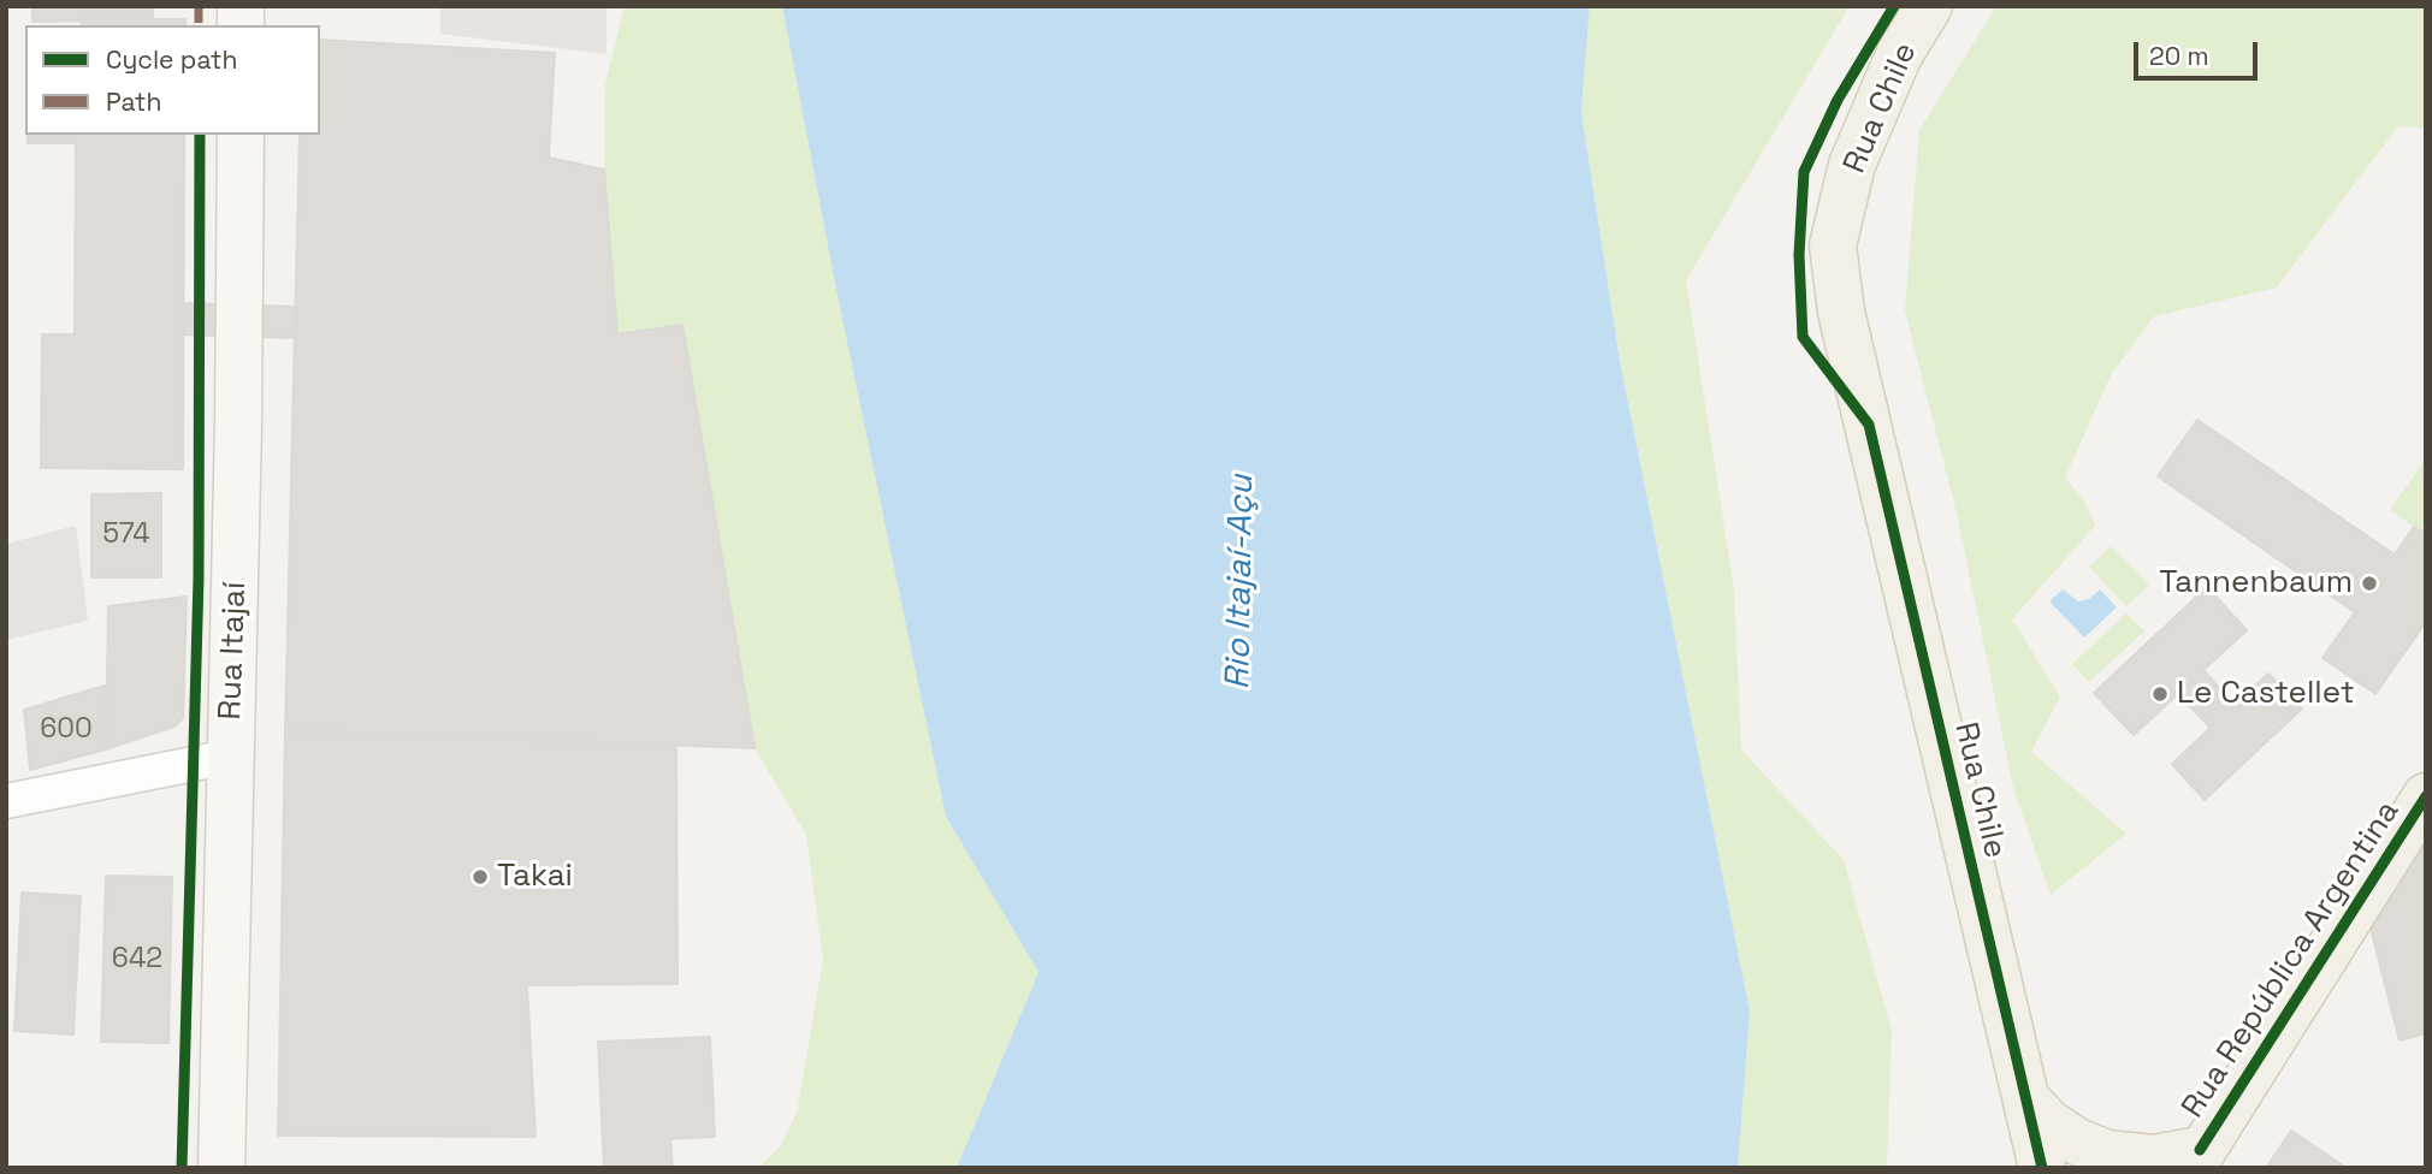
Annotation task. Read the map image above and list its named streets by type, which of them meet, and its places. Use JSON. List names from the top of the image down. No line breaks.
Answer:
{"streets":{"main road":["Rua Chile","Rua Itajaí","Rua República Argentina"]},"water":["Rio Itajaí-Açu"],"places":["Tannenbaum","Le Castellet","Takai"],"house_numbers":["574","600","642"],"legend":["Cycle path","Path"],"scale_bar":"20 m"}
